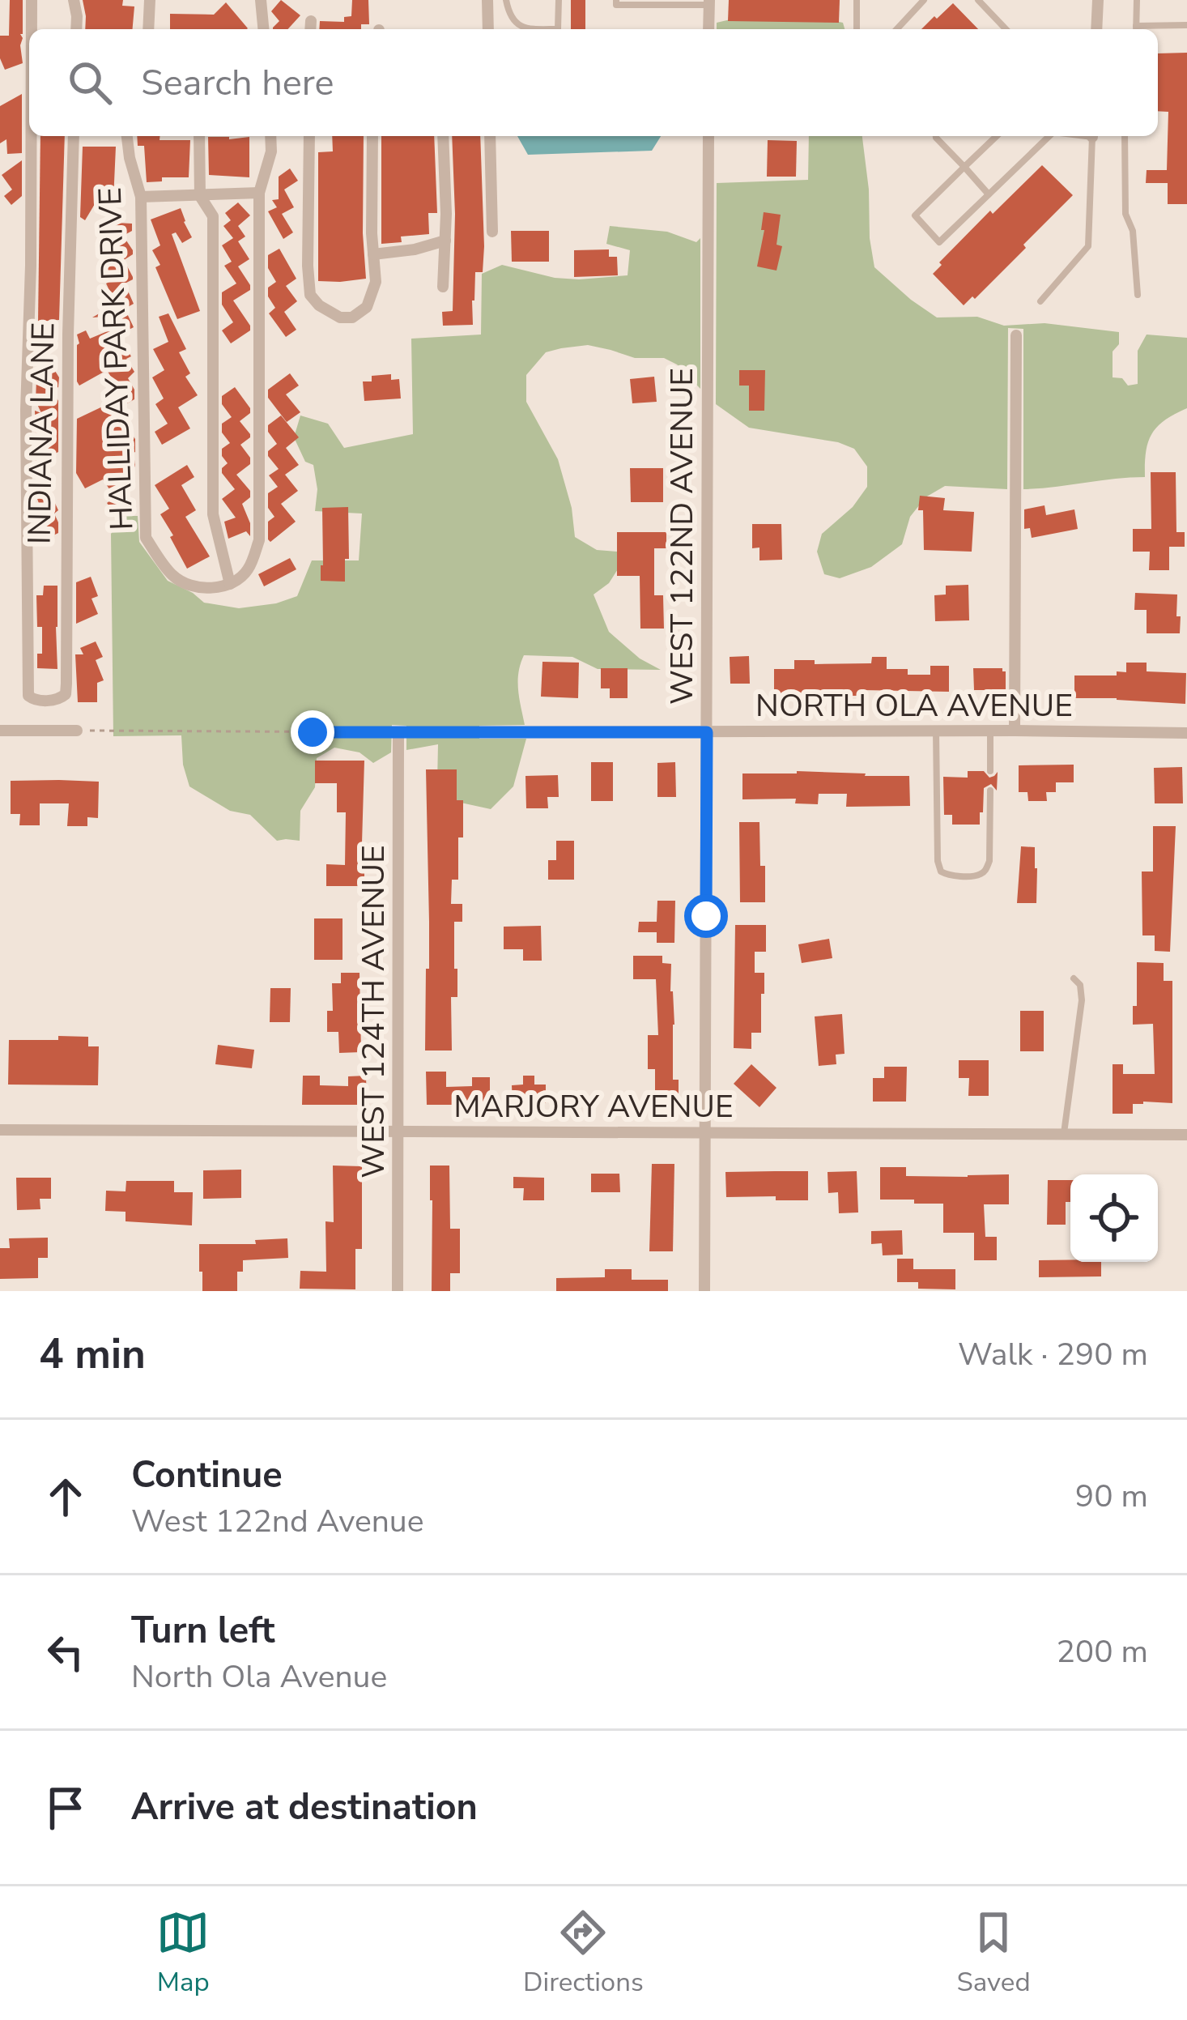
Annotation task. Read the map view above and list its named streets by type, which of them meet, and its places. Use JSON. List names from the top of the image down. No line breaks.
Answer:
{"streets":{"street":["HALLIDAY PARK DRIVE","INDIANA LANE","WEST 122ND AVENUE","NORTH OLA AVENUE","WEST 124TH AVENUE","MARJORY AVENUE"]},"crossings":[["WEST 122ND AVENUE","NORTH OLA AVENUE"],["WEST 122ND AVENUE","MARJORY AVENUE"],["WEST 124TH AVENUE","MARJORY AVENUE"]],"page":{"search":"Search here","heading":["4 min","Walk · 290 m"],"list":[["Continue","West 122nd Avenue","90 m"],["Turn left","North Ola Avenue","200 m"],"Arrive at destination"],"nav":["Map","Directions","Saved"]}}
